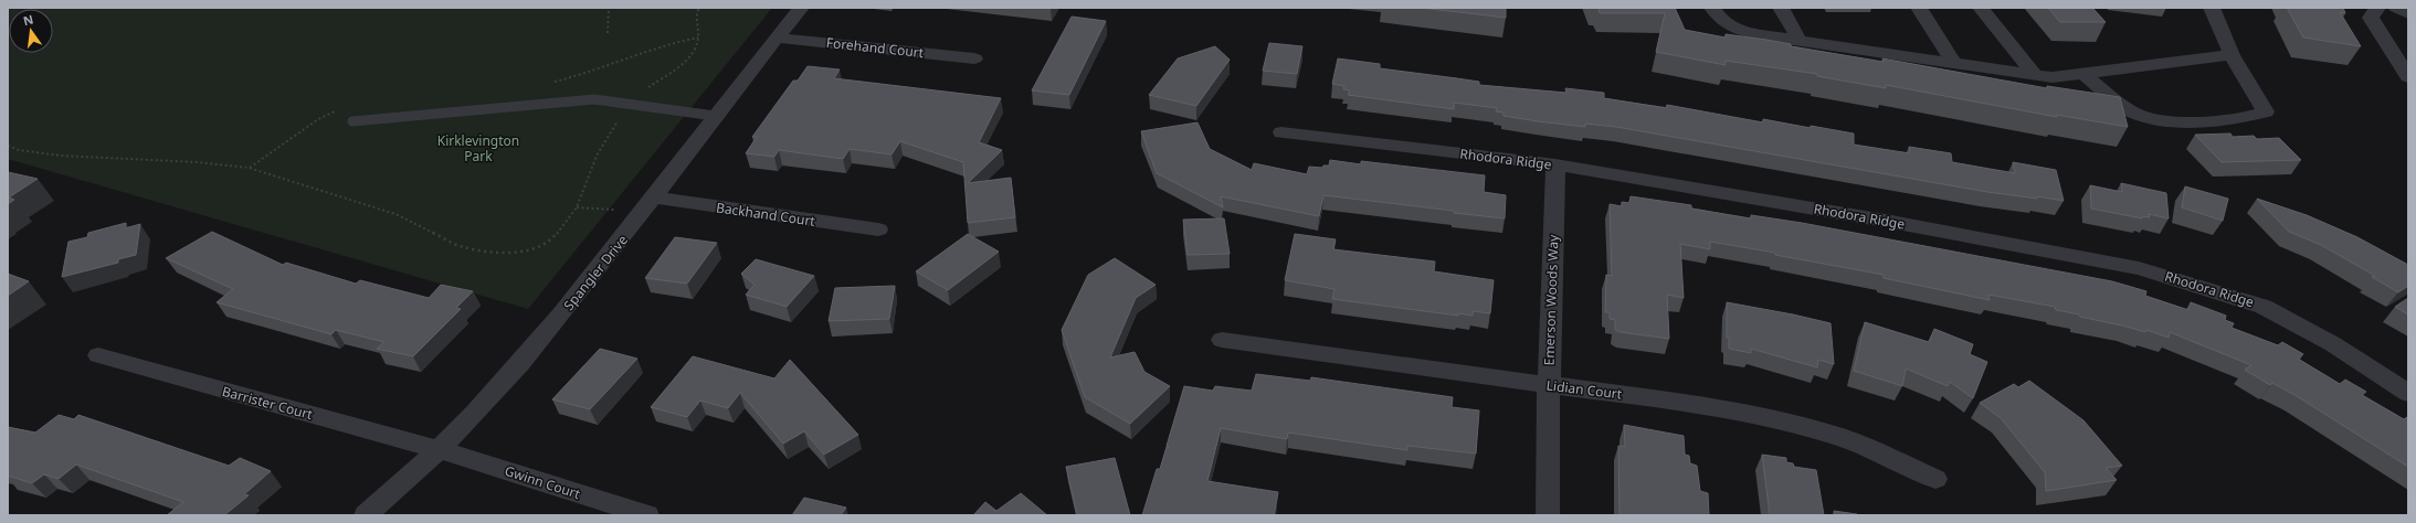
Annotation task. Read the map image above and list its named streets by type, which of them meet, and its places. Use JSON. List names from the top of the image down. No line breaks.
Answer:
{"streets":{"street":["Forehand Court","Rhodora Ridge","Backhand Court","Spangler Drive","Emerson Woods Way","Lidian Court","Barrister Court","Gwinn Court"]},"crossings":[["Forehand Court","Spangler Drive"],["Rhodora Ridge","Emerson Woods Way"],["Backhand Court","Spangler Drive"],["Spangler Drive","Barrister Court"],["Spangler Drive","Gwinn Court"],["Emerson Woods Way","Lidian Court"],["Barrister Court","Gwinn Court"]],"parks":["Kirklevington Park"],"north":"top"}
